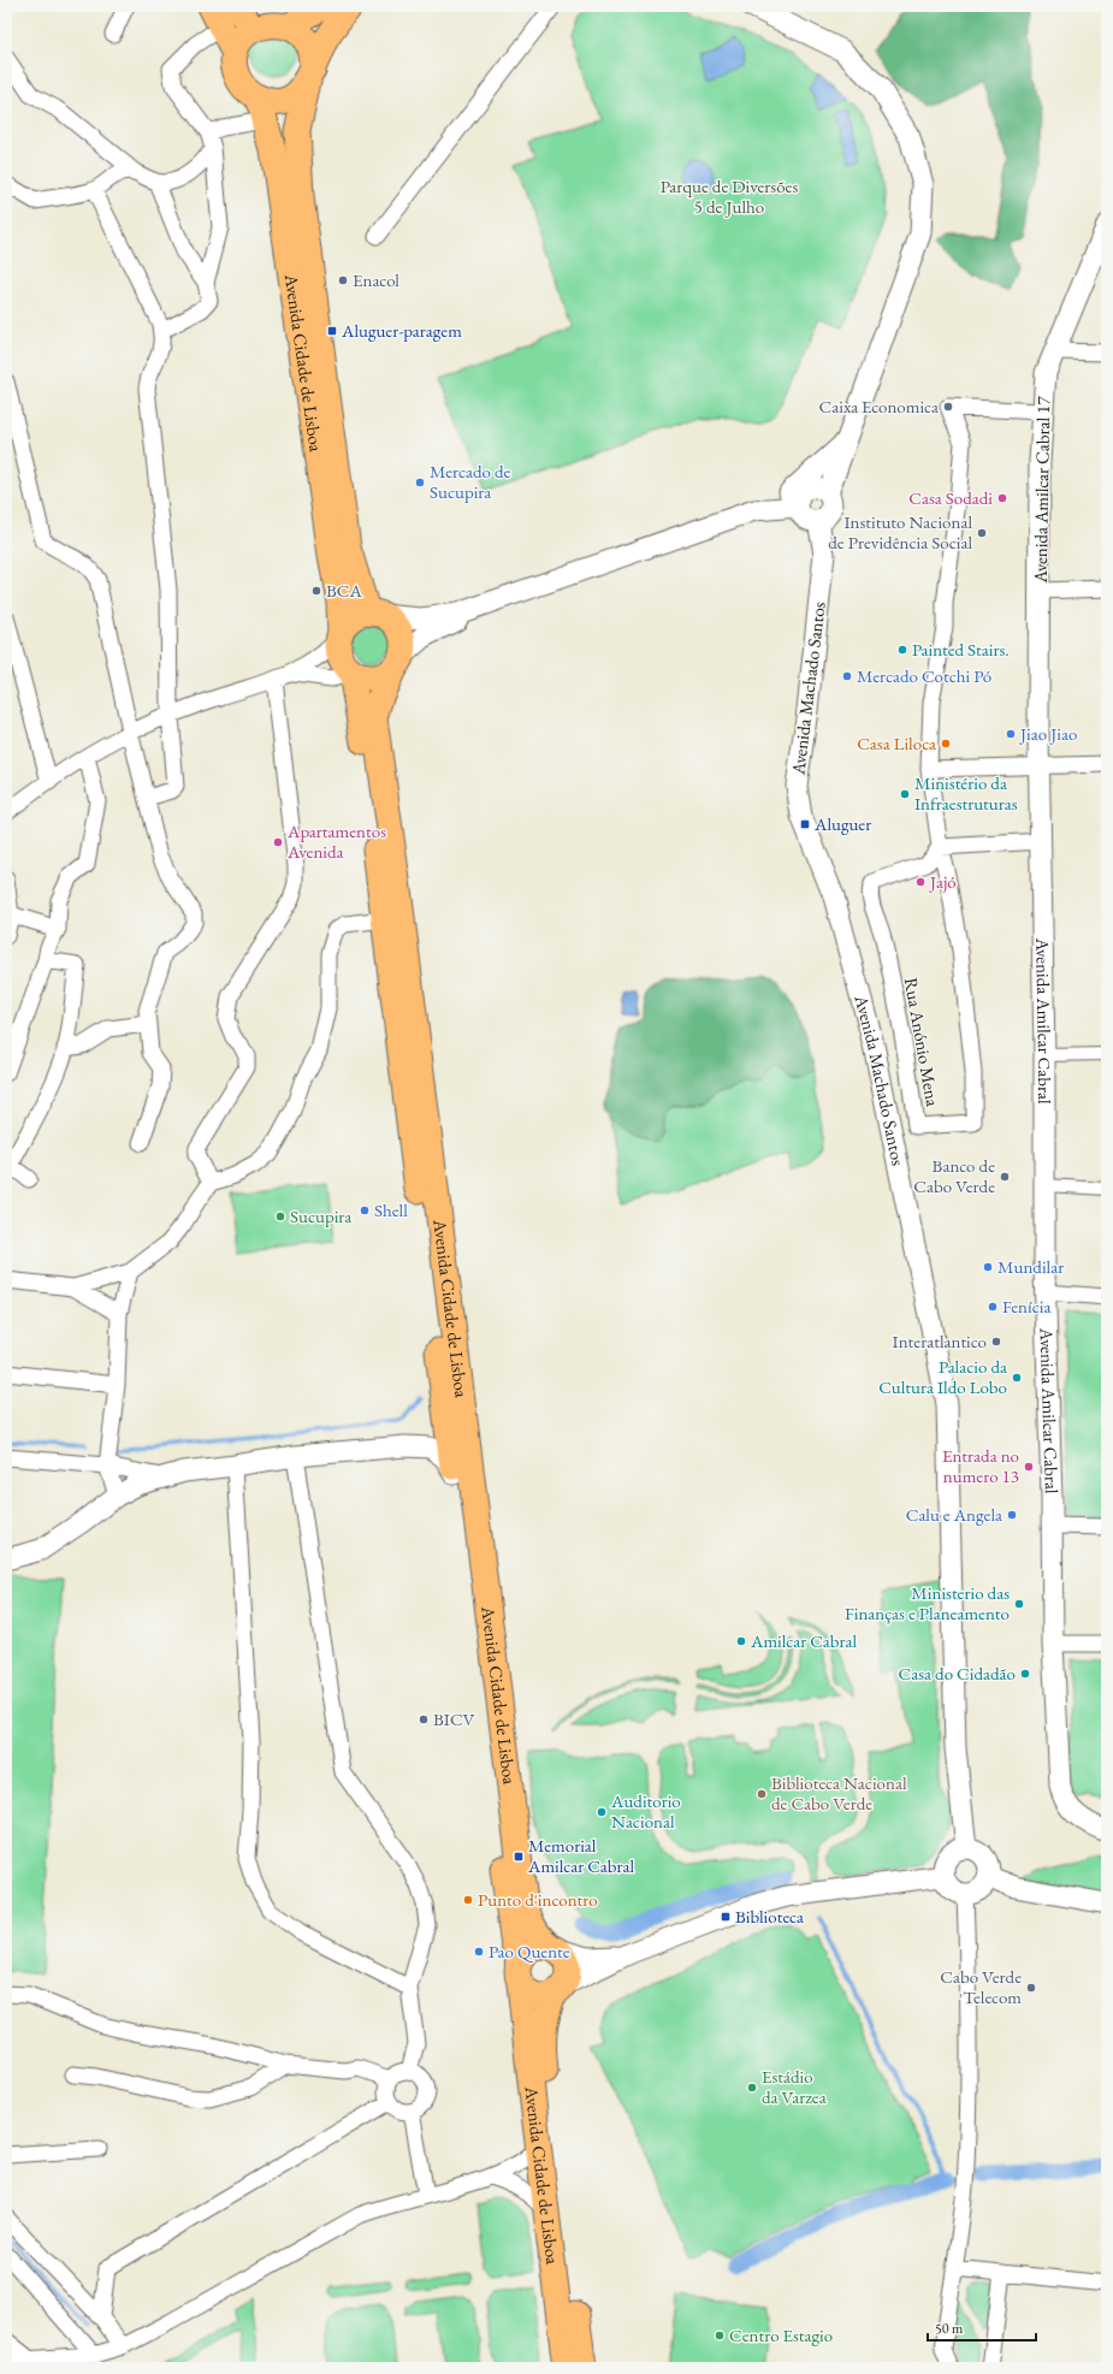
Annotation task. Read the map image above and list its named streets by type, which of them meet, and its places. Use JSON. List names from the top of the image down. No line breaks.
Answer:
{"streets":{"main road":["Avenida Cidade de Lisboa"],"street":["Avenida Amilcar Cabral 17","Avenida Machado Santos","Avenida Amilcar Cabral","Rua Anónio Mena"]},"crossings":[["Avenida Amilcar Cabral 17","Avenida Amilcar Cabral"],["Avenida Amilcar Cabral 17","Rua Anónio Mena"]],"parks":["Parque de Diversões 5 de Julho"],"places":{"other":["Enacol","Caixa Economica","Mercado de Sucupira","Casa Sodadi","Instituto Nacional de Previdência Social","BCA","Painted Stairs.","Mercado Cotchi Pó","Jiao Jiao","Casa Liloca","Ministério da Infraestruturas","Apartamentos Avenida","Jajó","Banco de Cabo Verde","Shell","Sucupira","Mundilar","Fenícia","Interatlantico","Palacio da Cultura Ildo Lobo","Entrada no numero 13","Calu e Angela","Ministerio das Finanças e Planeamento","Amilcar Cabral","Casa do Cidadão","BICV","Biblioteca Nacional de Cabo Verde","Auditorio Nacional","Punto d'incontro","Pao Quente","Cabo Verde Telecom","Estádio da Varzea","Centro Estagio"],"transit":["Aluguer-paragem","Aluguer","Memorial Amilcar Cabral","Biblioteca"]},"scale_bar":"50 m"}
